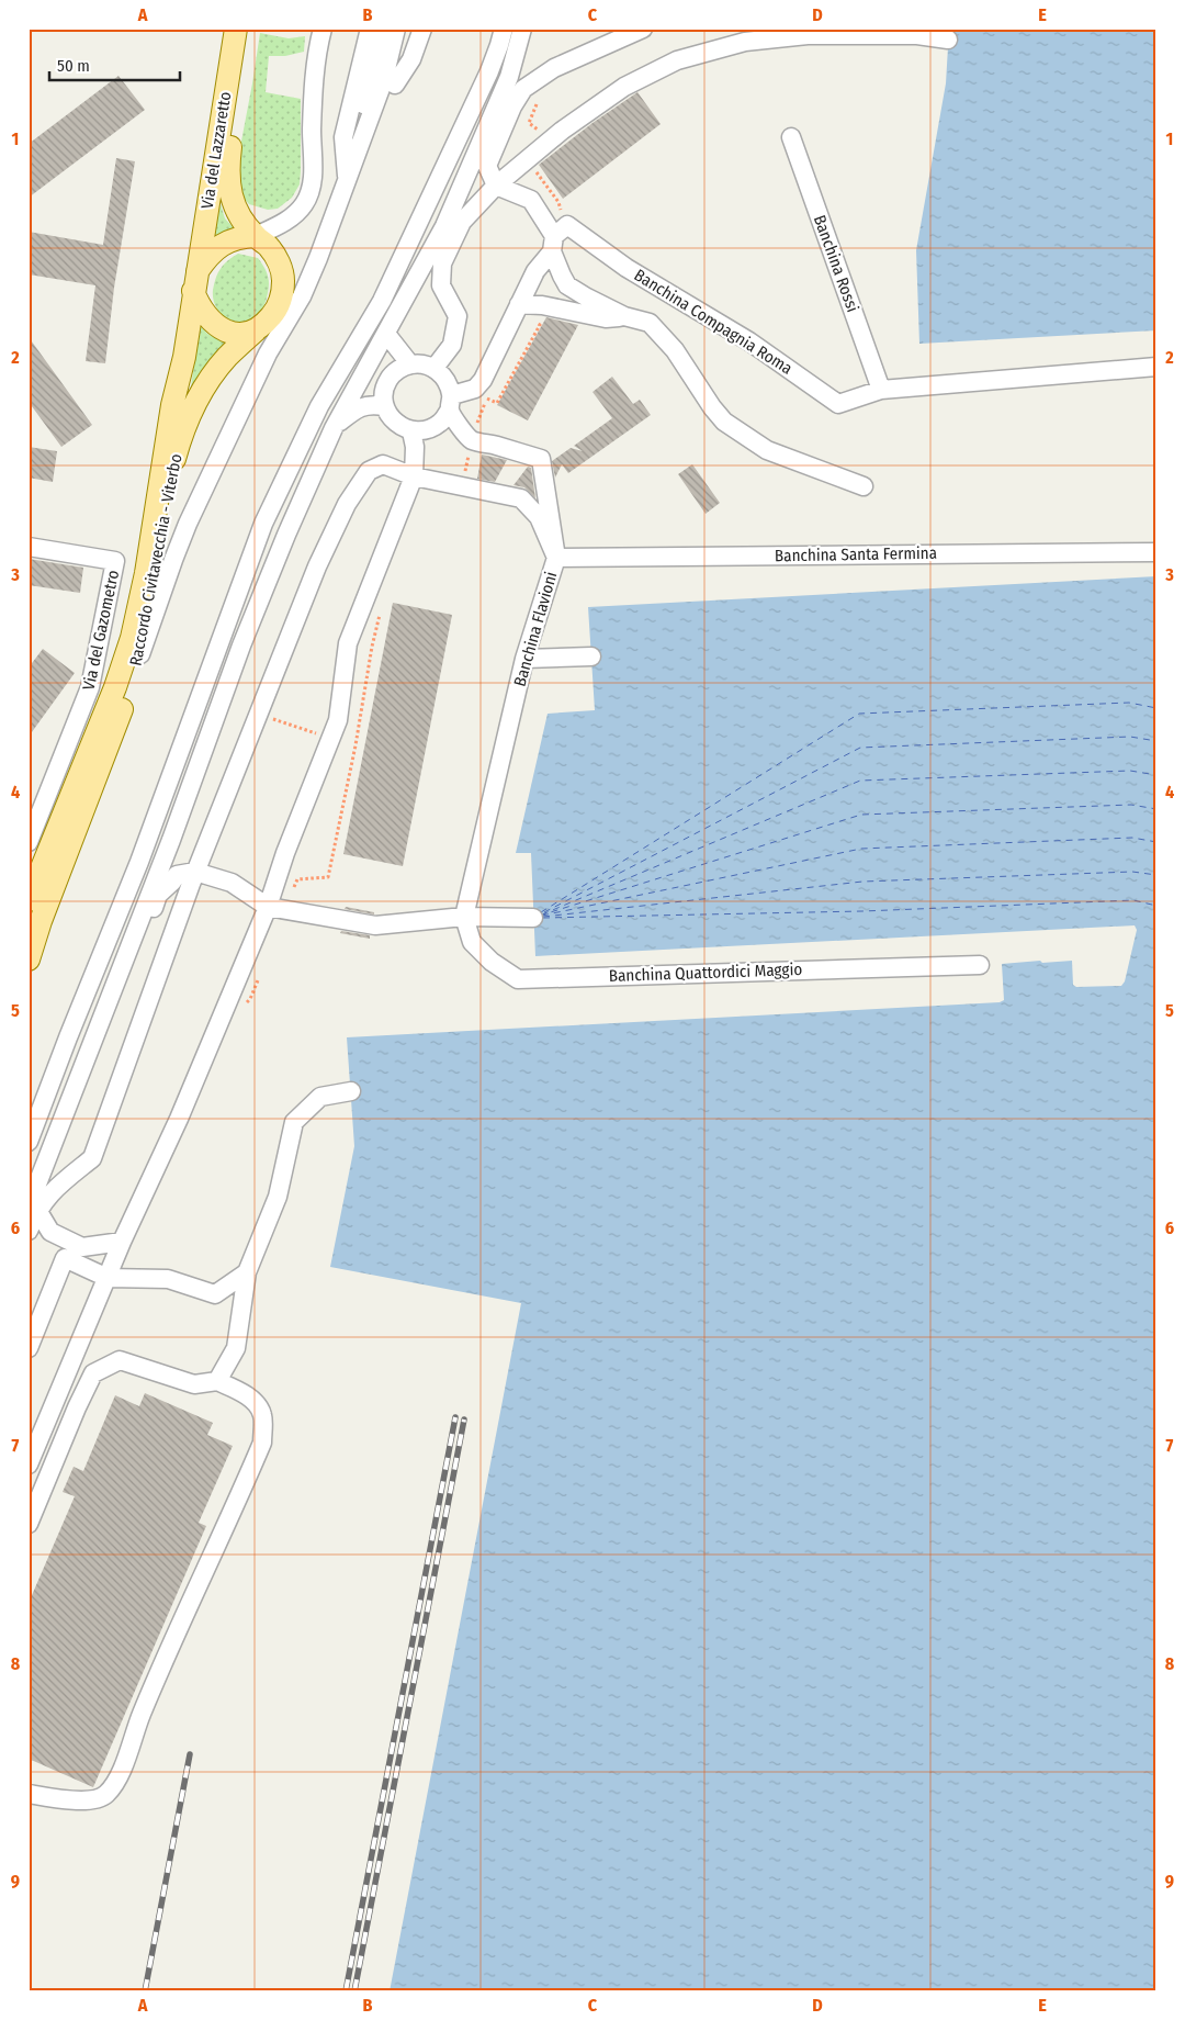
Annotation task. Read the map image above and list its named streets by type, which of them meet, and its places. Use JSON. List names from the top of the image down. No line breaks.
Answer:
{"streets":{"main road":["Via del Lazzaretto","Raccordo Civitavecchia - Viterbo"],"street":["Banchina Rossi","Banchina Compagnia Roma","Banchina Santa Fermina","Banchina Flavioni","Via del Gazometro","Banchina Quattordici Maggio"]},"crossings":[["Via del Lazzaretto","Raccordo Civitavecchia - Viterbo"],["Banchina Rossi","Banchina Compagnia Roma"],["Banchina Santa Fermina","Banchina Flavioni"],["Banchina Flavioni","Banchina Quattordici Maggio"]],"scale_bar":"50 m","grid":{"columns":["A","B","C","D","E"],"rows":["1","2","3","4","5","6","7","8","9"]}}
